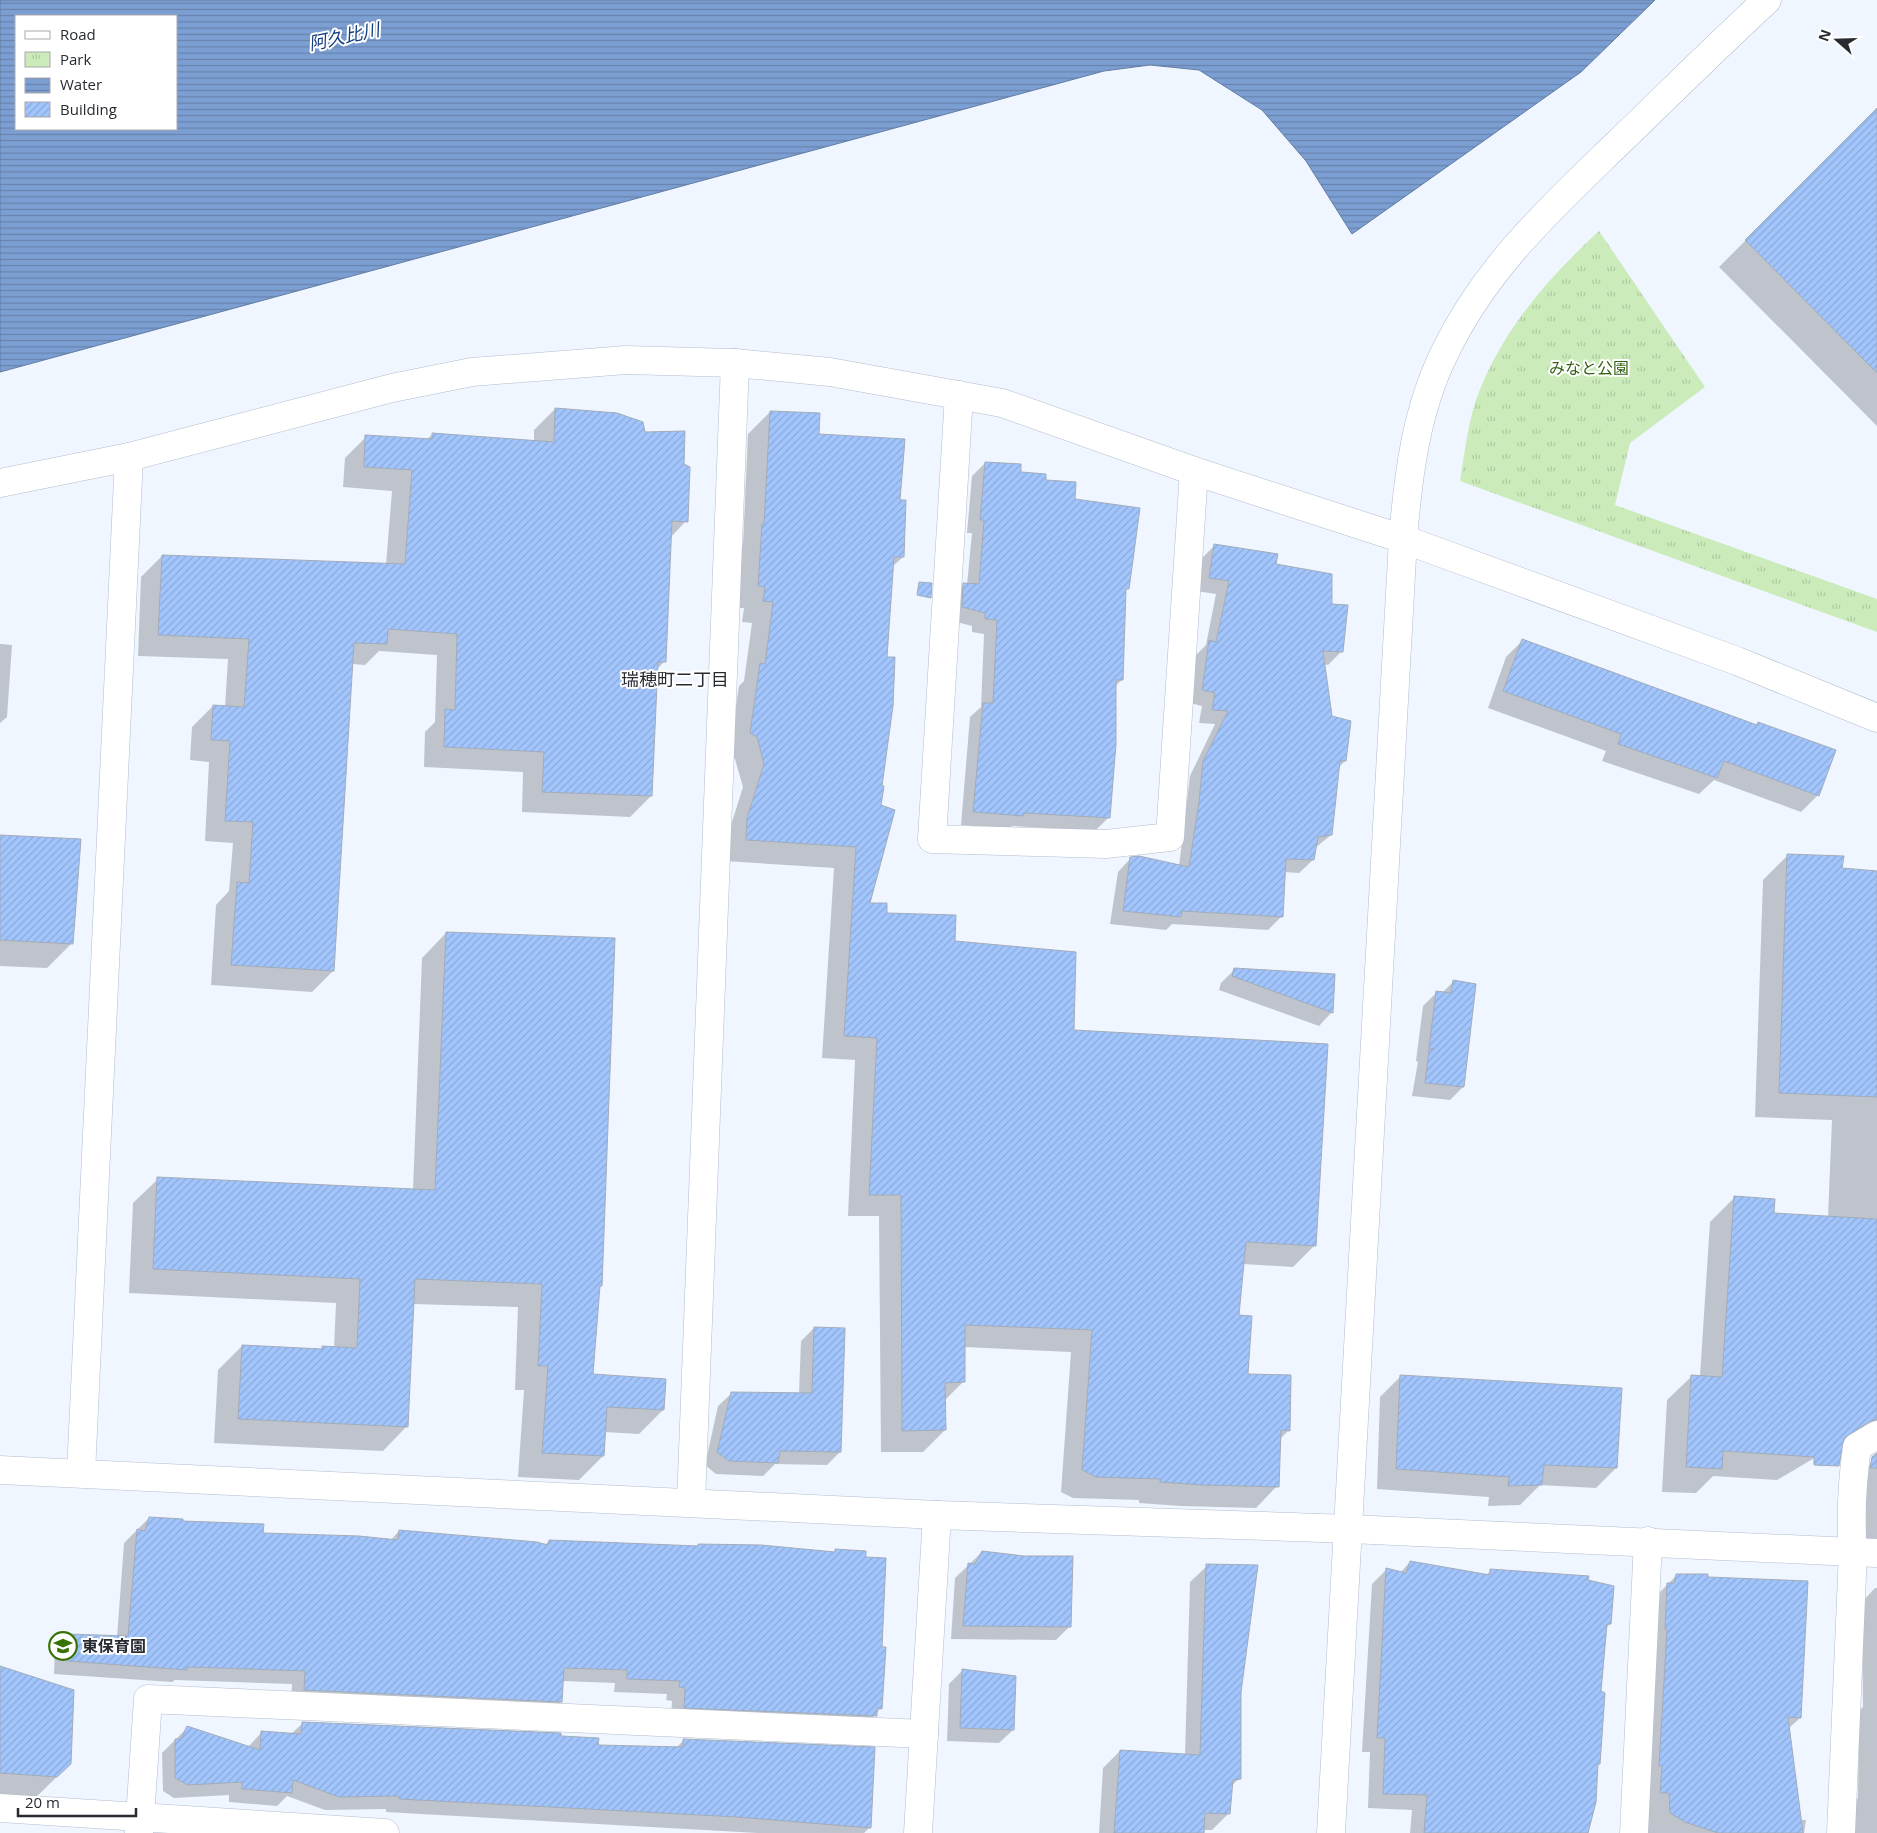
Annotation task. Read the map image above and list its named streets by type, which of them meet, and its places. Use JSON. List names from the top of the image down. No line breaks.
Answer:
{"districts":["瑞穂町二丁目"],"water":["阿久比川"],"parks":["みなと公園"],"places":{"school or university":["東保育園"]},"legend":["Road","Park","Water","Building"],"scale_bar":"20 m","north":"left"}
